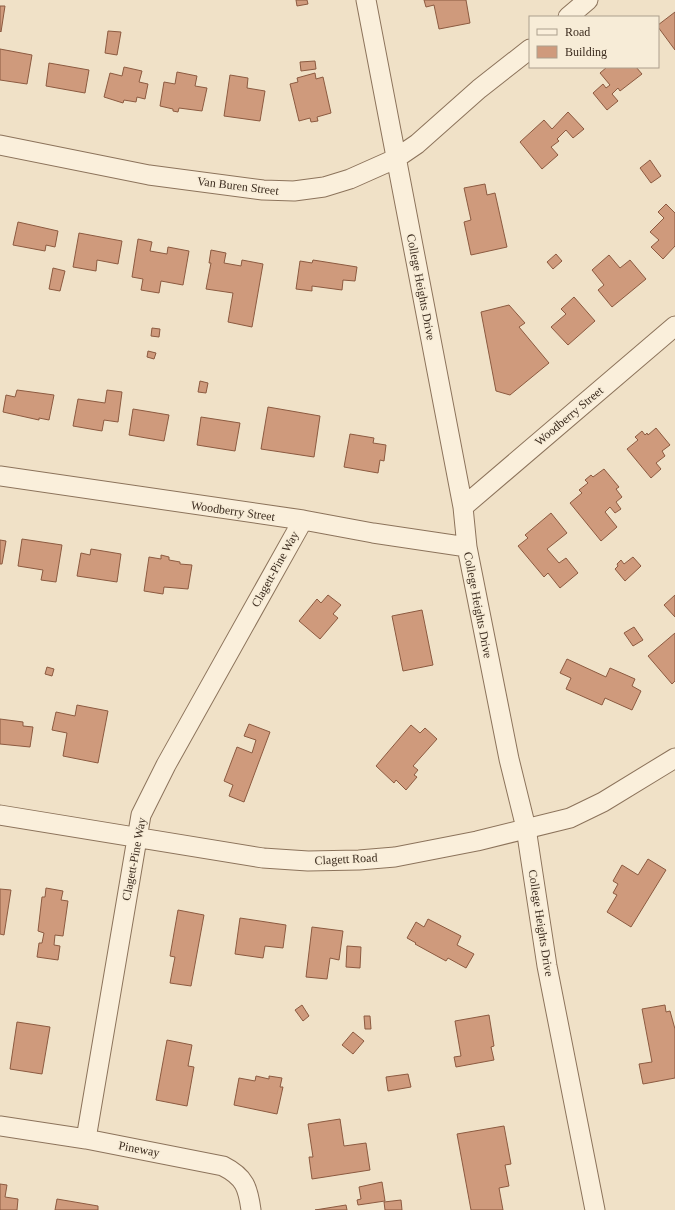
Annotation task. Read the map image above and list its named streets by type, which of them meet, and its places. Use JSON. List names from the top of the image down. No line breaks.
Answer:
{"streets":{"street":["Van Buren Street","College Heights Drive","Woodberry Street","Clagett-Pine Way","Clagett Road","Pineway"]},"crossings":[["Van Buren Street","College Heights Drive"],["College Heights Drive","Woodberry Street"],["College Heights Drive","Clagett Road"],["Woodberry Street","Clagett-Pine Way"],["Clagett-Pine Way","Clagett Road"],["Clagett-Pine Way","Pineway"]],"legend":["Road","Building"]}
